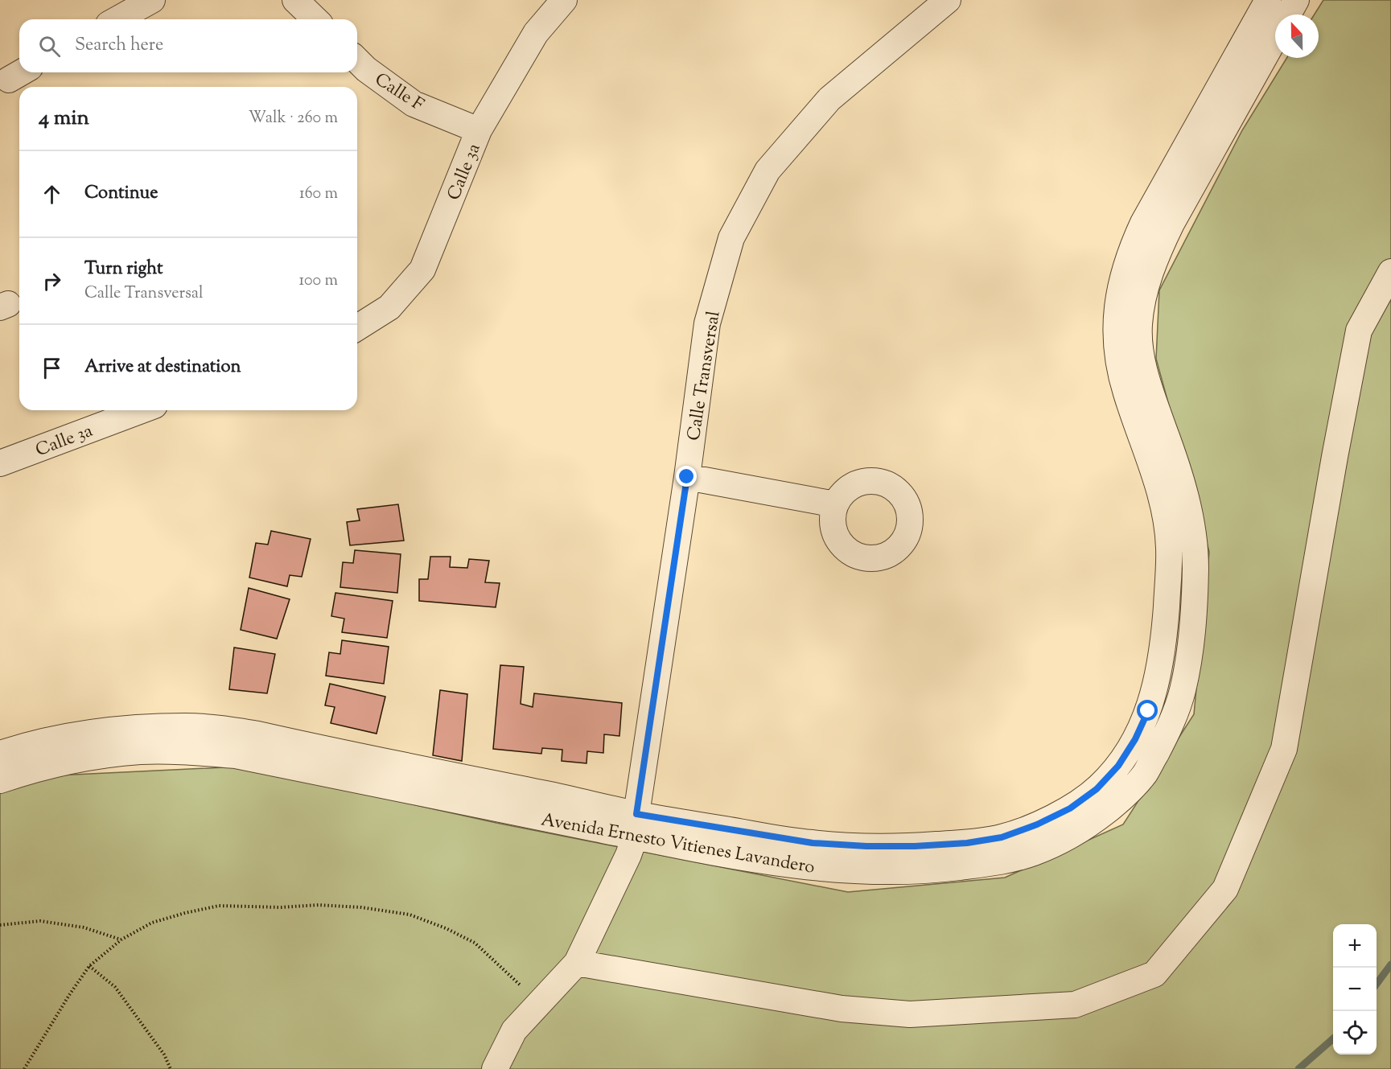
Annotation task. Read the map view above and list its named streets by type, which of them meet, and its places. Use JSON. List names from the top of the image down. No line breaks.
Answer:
{"streets":{"street":["Calle F","Calle 3a","Calle Transversal","Avenida Ernesto Vitienes Lavandero"]},"crossings":[["Calle F","Calle 3a"],["Calle Transversal","Avenida Ernesto Vitienes Lavandero"]],"north":"top","page":{"search":"Search here","heading":["4 min","Walk · 260 m"],"list":[["Continue","160 m"],["Turn right","Calle Transversal","100 m"],"Arrive at destination"],"map_buttons":["+","−"]}}
